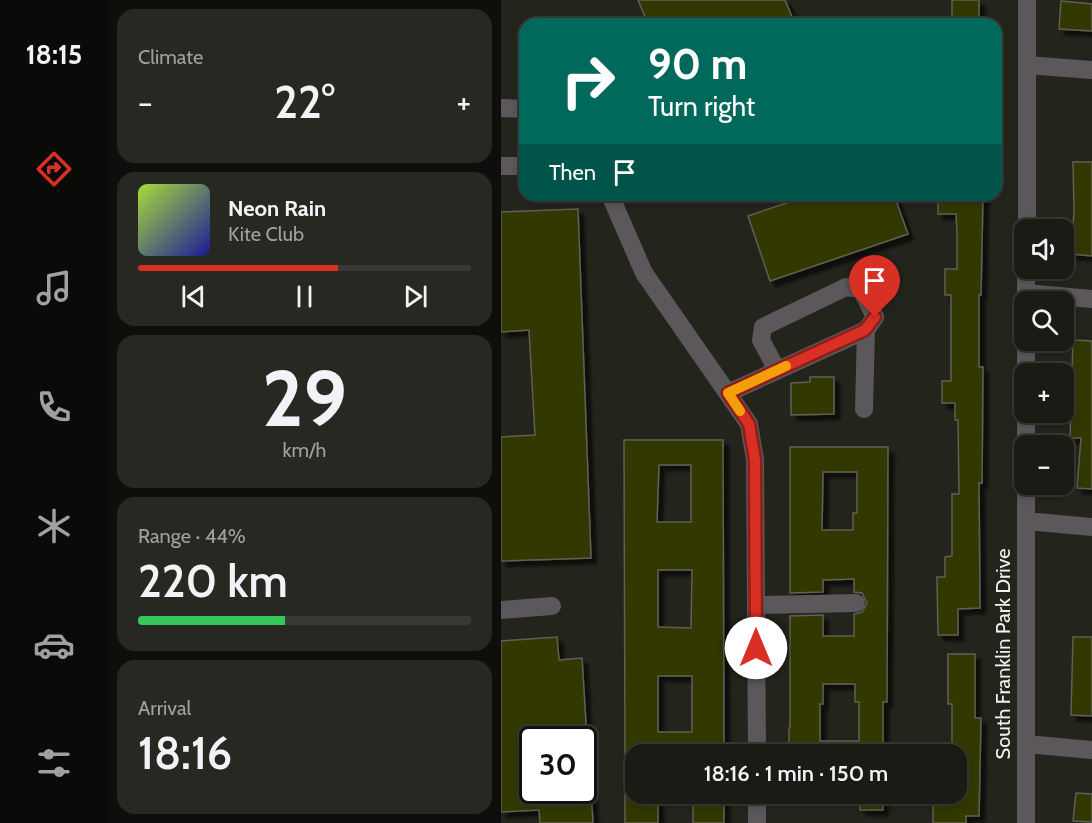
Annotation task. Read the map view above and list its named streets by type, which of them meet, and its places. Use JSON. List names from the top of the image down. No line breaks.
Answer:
{"streets":{"street":["South Franklin Park Drive"]},"page":{"tabs":"18:15","tile":["Climate",["29","km/h"],["Range · 44%","220 km"],["Arrival","18:16"]],"turn":["90 m","Turn right"],"heat":["−","22°","+"],"then":"Then","song":["Neon Rain","Kite Club"],"map_buttons":["+","−"],"limit":"30","trip":"18:16 · 1 min · 150 m"}}
